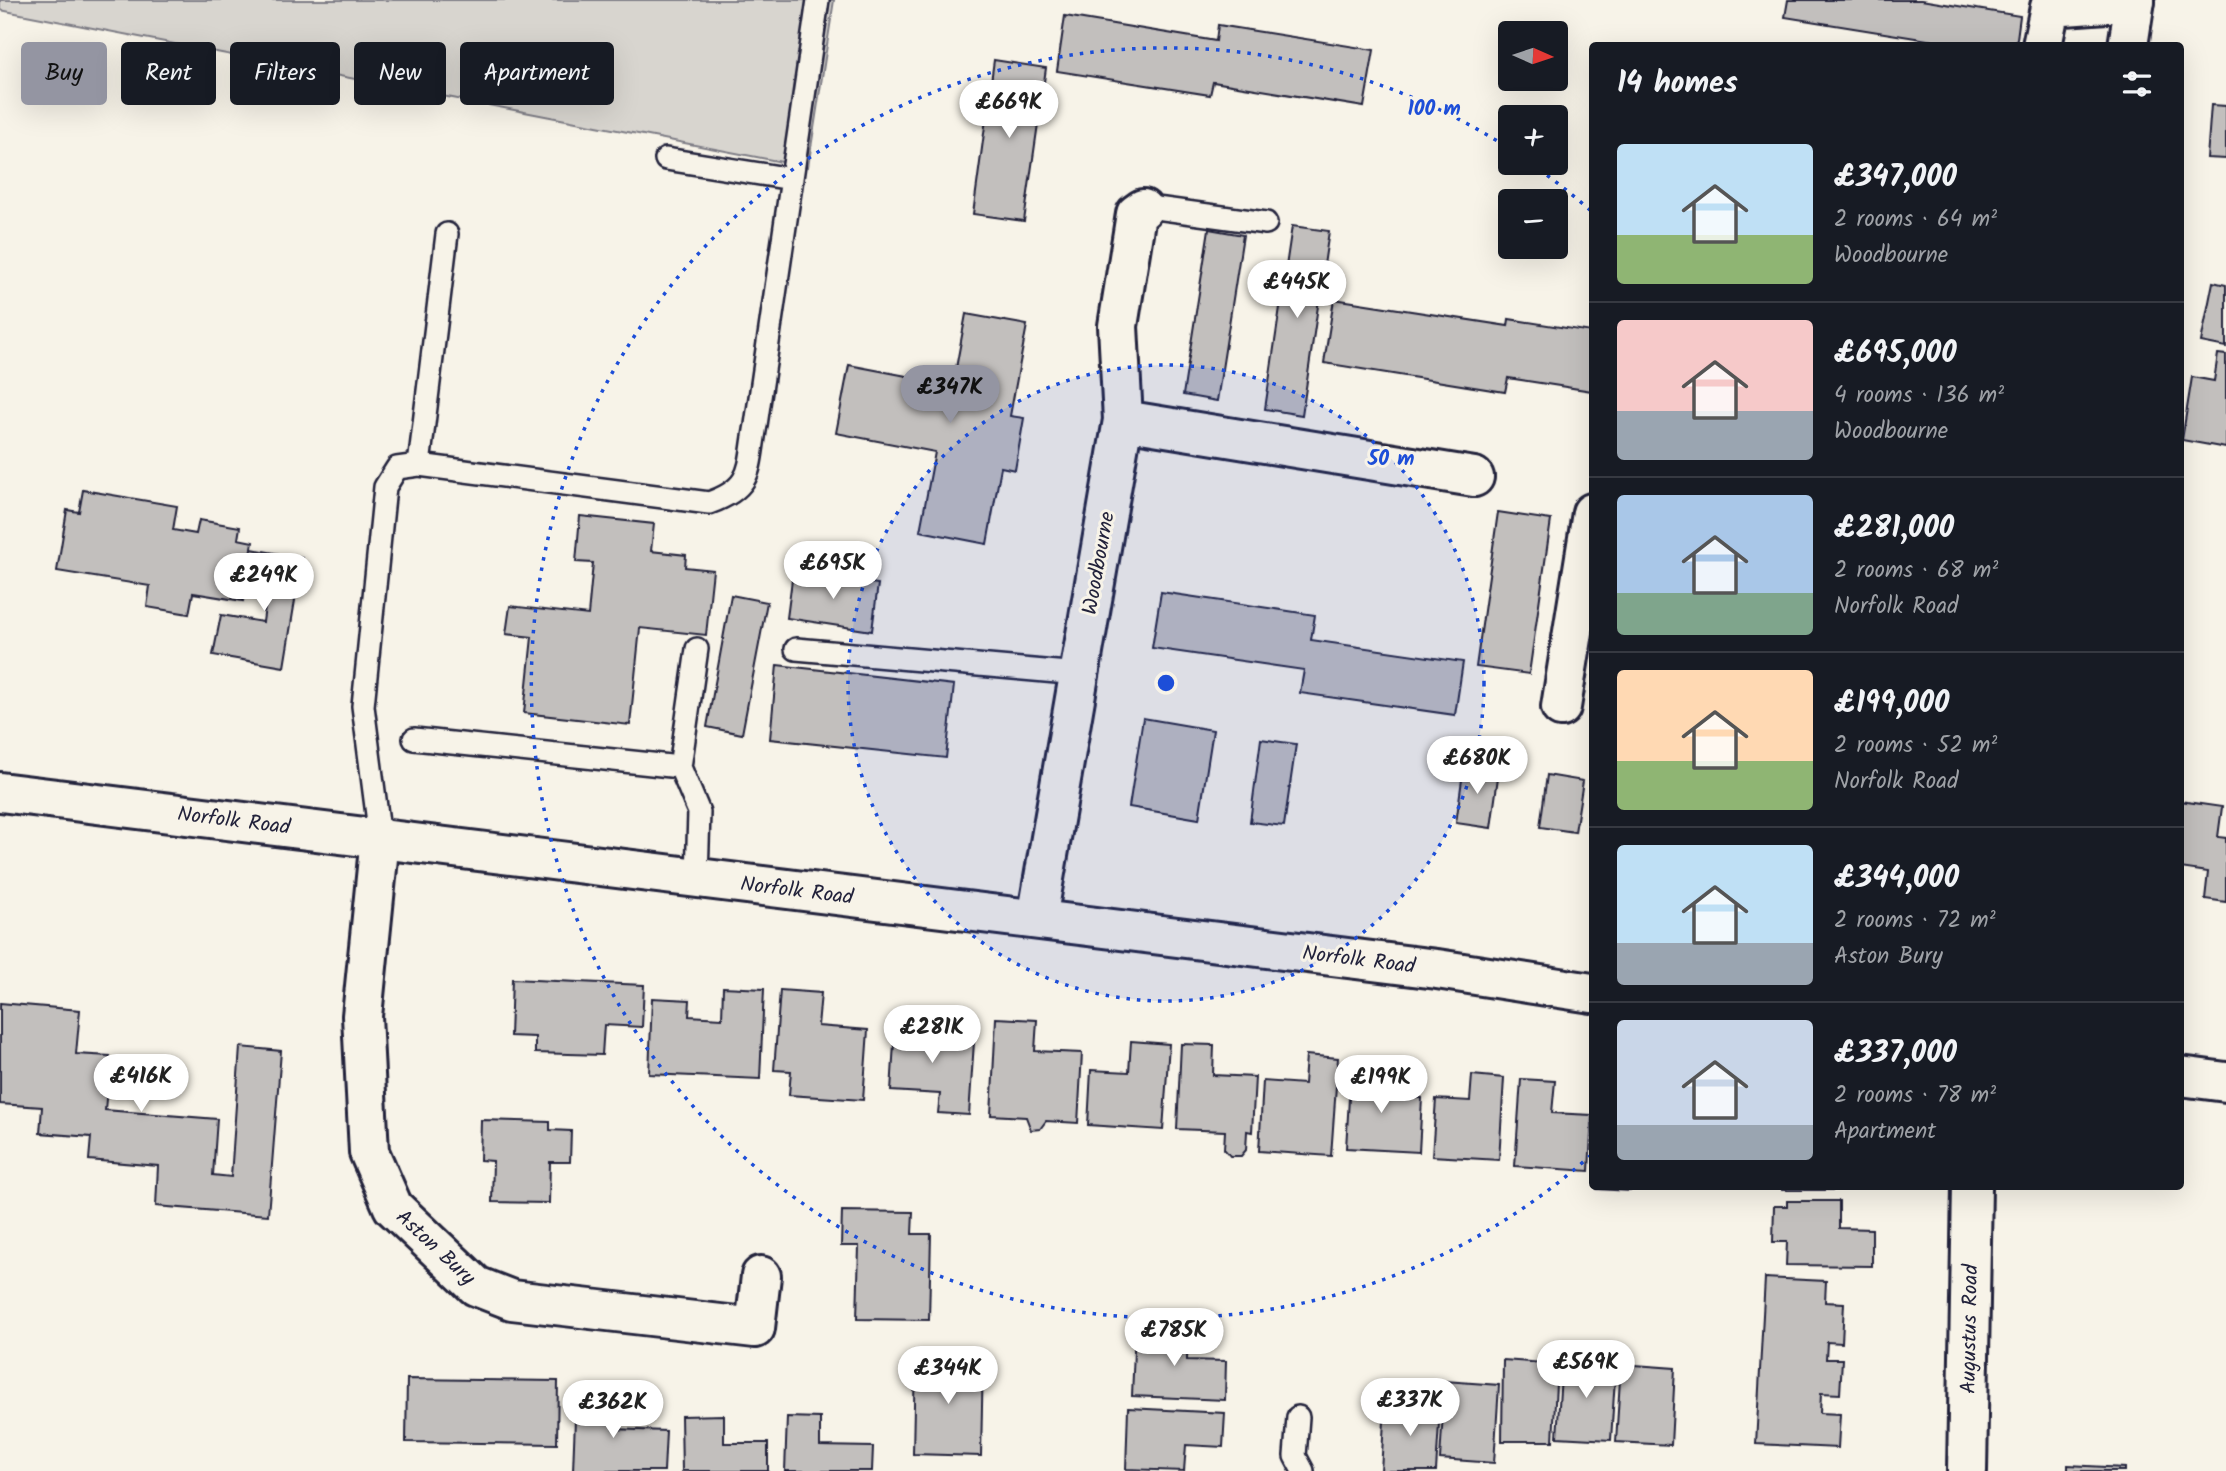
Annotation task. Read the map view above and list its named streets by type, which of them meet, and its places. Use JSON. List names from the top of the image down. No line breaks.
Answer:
{"streets":{"street":["Woodbourne","Norfolk Road","Aston Bury","Augustus Road"]},"crossings":[["Woodbourne","Norfolk Road"],["Norfolk Road","Aston Bury"]],"north":"right","page":{"map_buttons":["+","−"],"chip":["Buy","Rent","Filters","New","Apartment"],"heading":"14 homes","price":["£669K","£445K","£347K","£695K","£249K","£680K","£281K","£416K","£199K","£785K","£569K","£344K","£337K","£362K"],"list":[{"name":"£347,000","note":"2 rooms · 64 m² · Woodbourne"},{"name":"£695,000","note":"4 rooms · 136 m² · Woodbourne"},{"name":"£281,000","note":"2 rooms · 68 m² · Norfolk Road"},{"name":"£199,000","note":"2 rooms · 52 m² · Norfolk Road"},{"name":"£344,000","note":"2 rooms · 72 m² · Aston Bury"},{"name":"£337,000","note":"2 rooms · 78 m² · Apartment"}]},"rings":["100 m","50 m"]}
